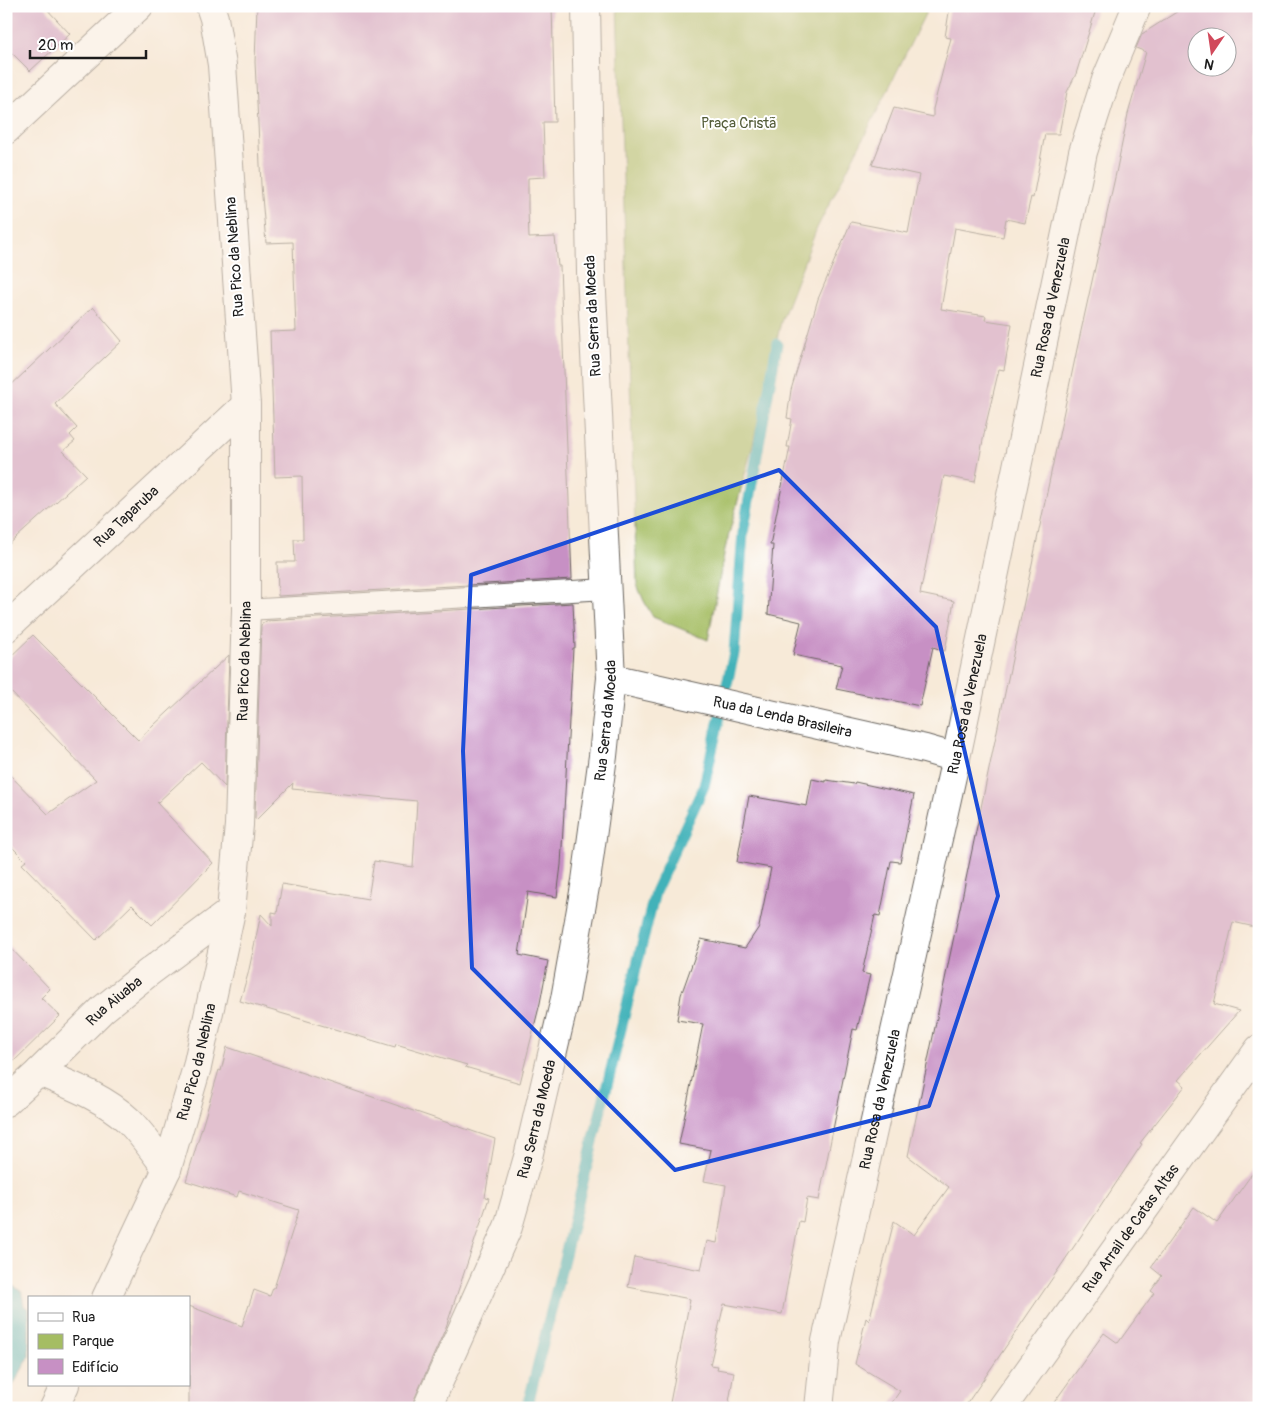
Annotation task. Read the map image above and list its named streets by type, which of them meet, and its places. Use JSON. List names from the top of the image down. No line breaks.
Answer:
{"streets":{"street":["Rua Pico da Neblina","Rua Rosa da Venezuela","Rua Serra da Moeda","Rua Taparuba","Rua da Lenda Brasileira","Rua Aiuaba","Rua Arrail de Catas Altas"]},"crossings":[["Rua Pico da Neblina","Rua Taparuba"],["Rua Pico da Neblina","Rua Aiuaba"],["Rua Rosa da Venezuela","Rua da Lenda Brasileira"],["Rua Serra da Moeda","Rua da Lenda Brasileira"]],"parks":["Praça Cristã"],"legend":["Rua","Parque","Edifício"],"scale_bar":"20 m","north":"bottom"}
